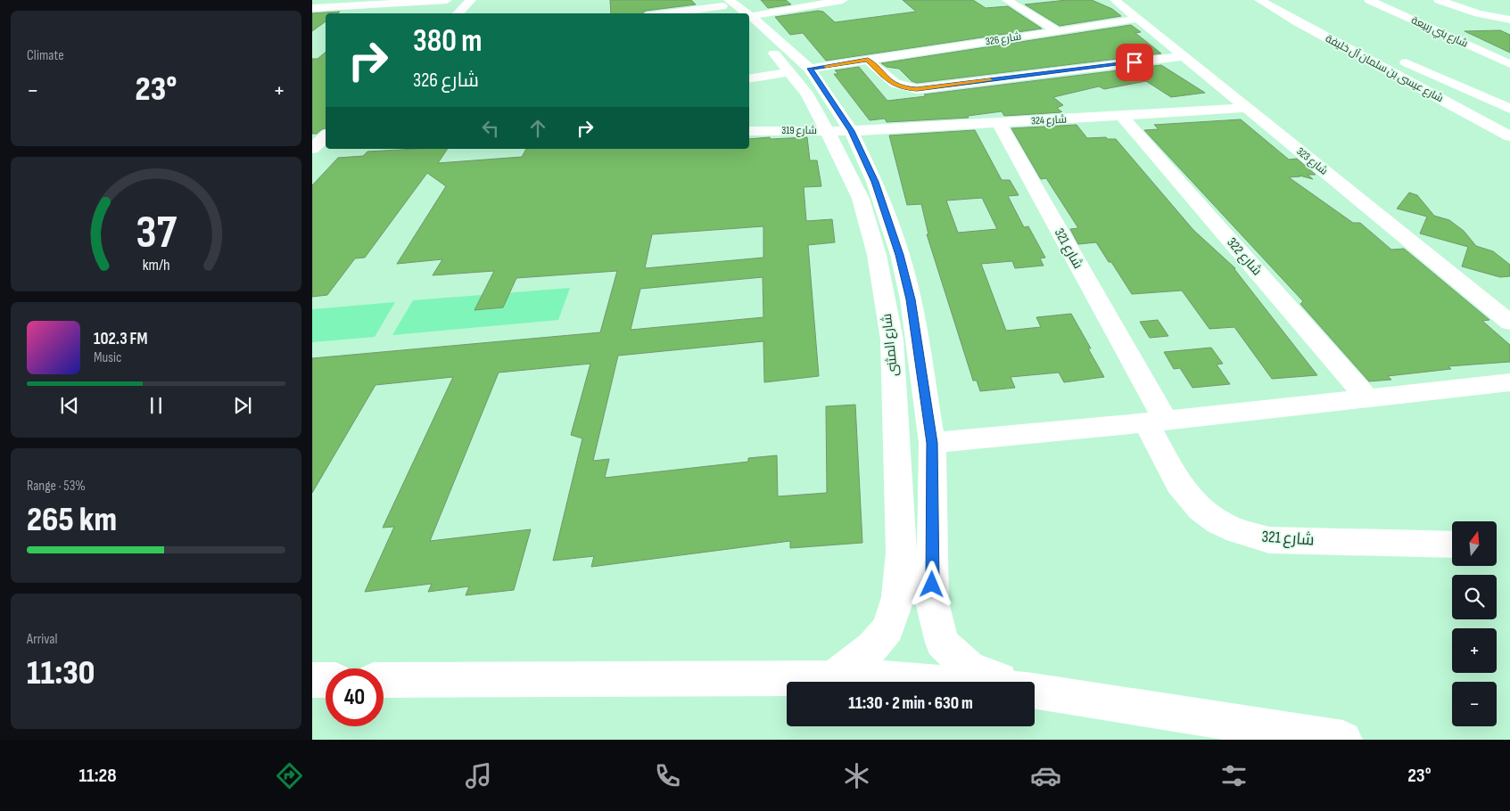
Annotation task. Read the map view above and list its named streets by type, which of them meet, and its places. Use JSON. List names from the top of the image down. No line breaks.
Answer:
{"streets":{"main road":["شارع بني ربيعة","شارع 326","شارع عيسى بن سلمان آل خليفة","شارع 324","شارع 319","شارع 323","شارع 321","شارع 322","شارع المثنى"]},"crossings":[["شارع 326","شارع 323"],["شارع 326","شارع المثنى"],["شارع 324","شارع 319"],["شارع 324","شارع 323"],["شارع 324","شارع 321"],["شارع 324","شارع 322"],["شارع 324","شارع المثنى"],["شارع 319","شارع المثنى"]],"north":"top","page":{"tile":["Climate",["Range · 53%","265 km"],["Arrival","11:30"]],"turn":["380 m","شارع 326"],"heat":["−","23°","+"],"song":["102.3 FM","Music"],"map_buttons":["+","−"],"limit":"40","trip":"11:30 · 2 min · 630 m","tabs":["11:28","23°"],"gauge":["37","km/h"]}}
